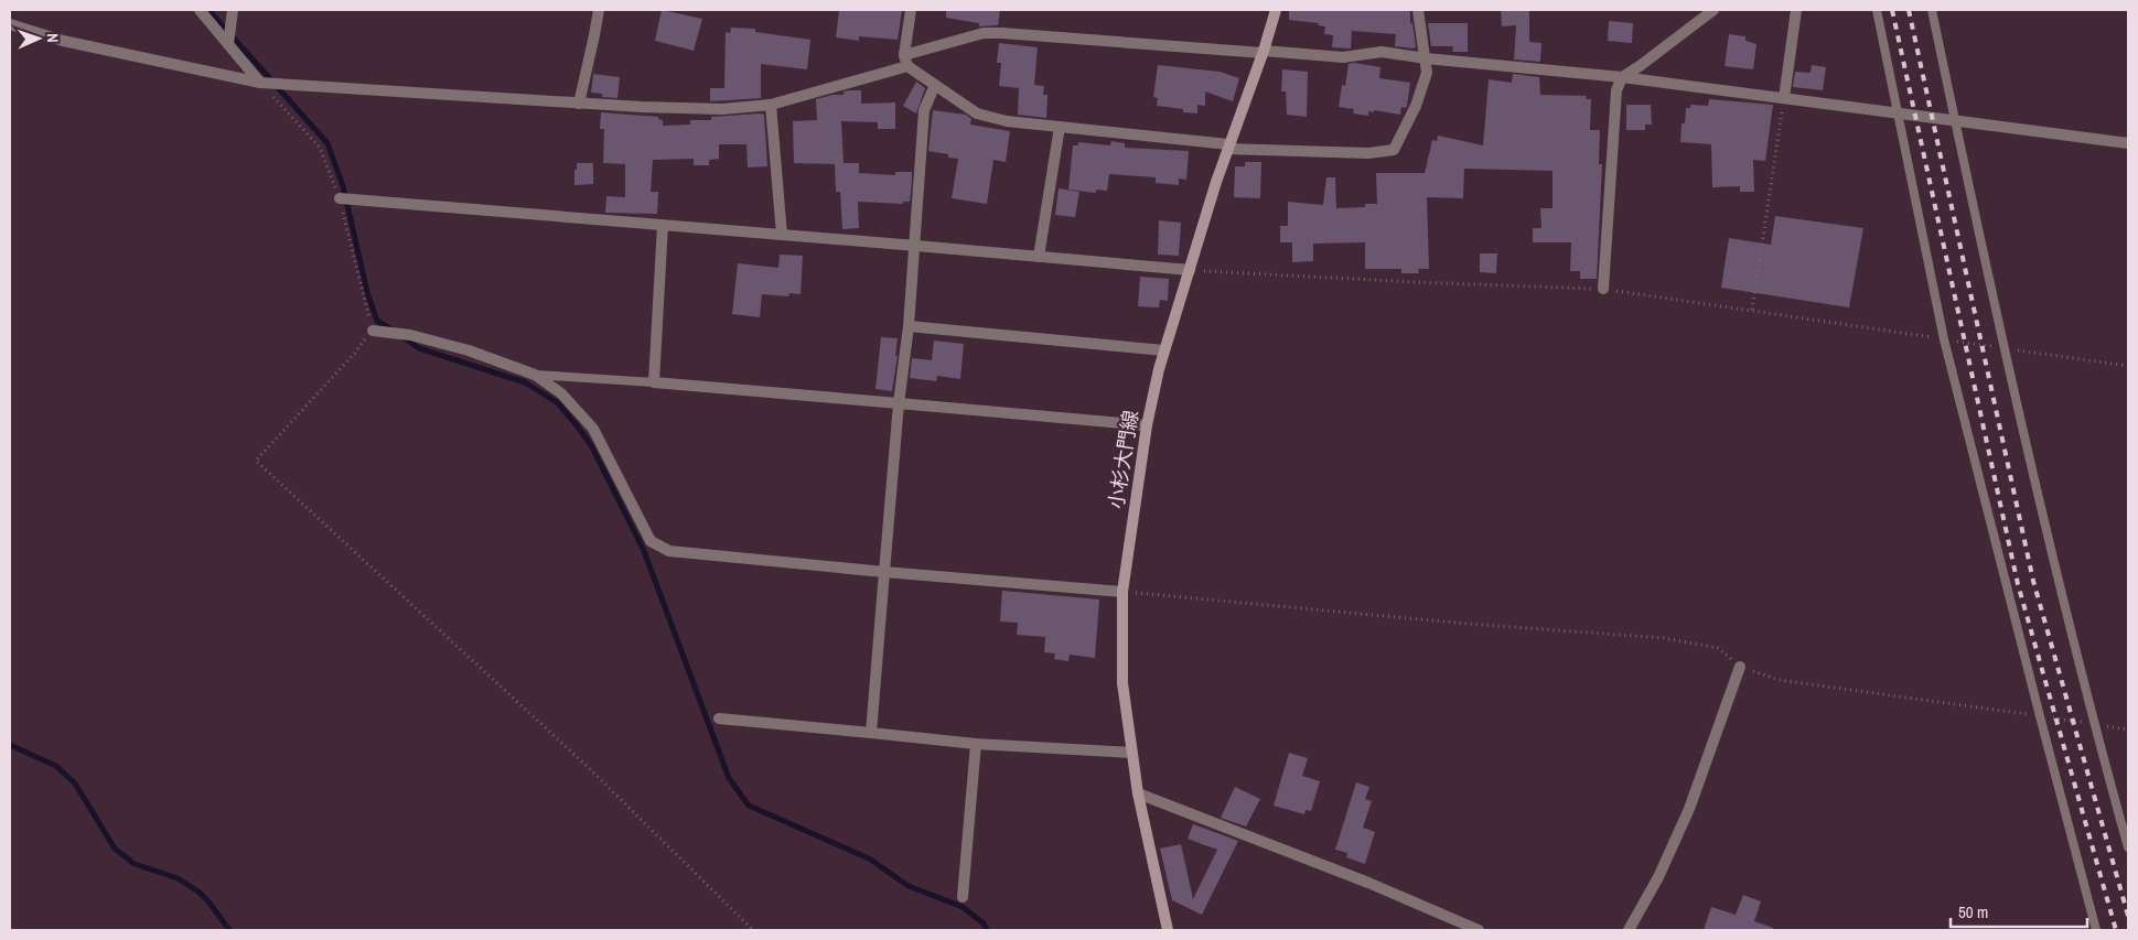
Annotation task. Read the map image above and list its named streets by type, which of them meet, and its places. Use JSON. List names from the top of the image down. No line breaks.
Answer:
{"streets":{"main road":["小杉大門線"]},"scale_bar":"50 m","north":"right"}
